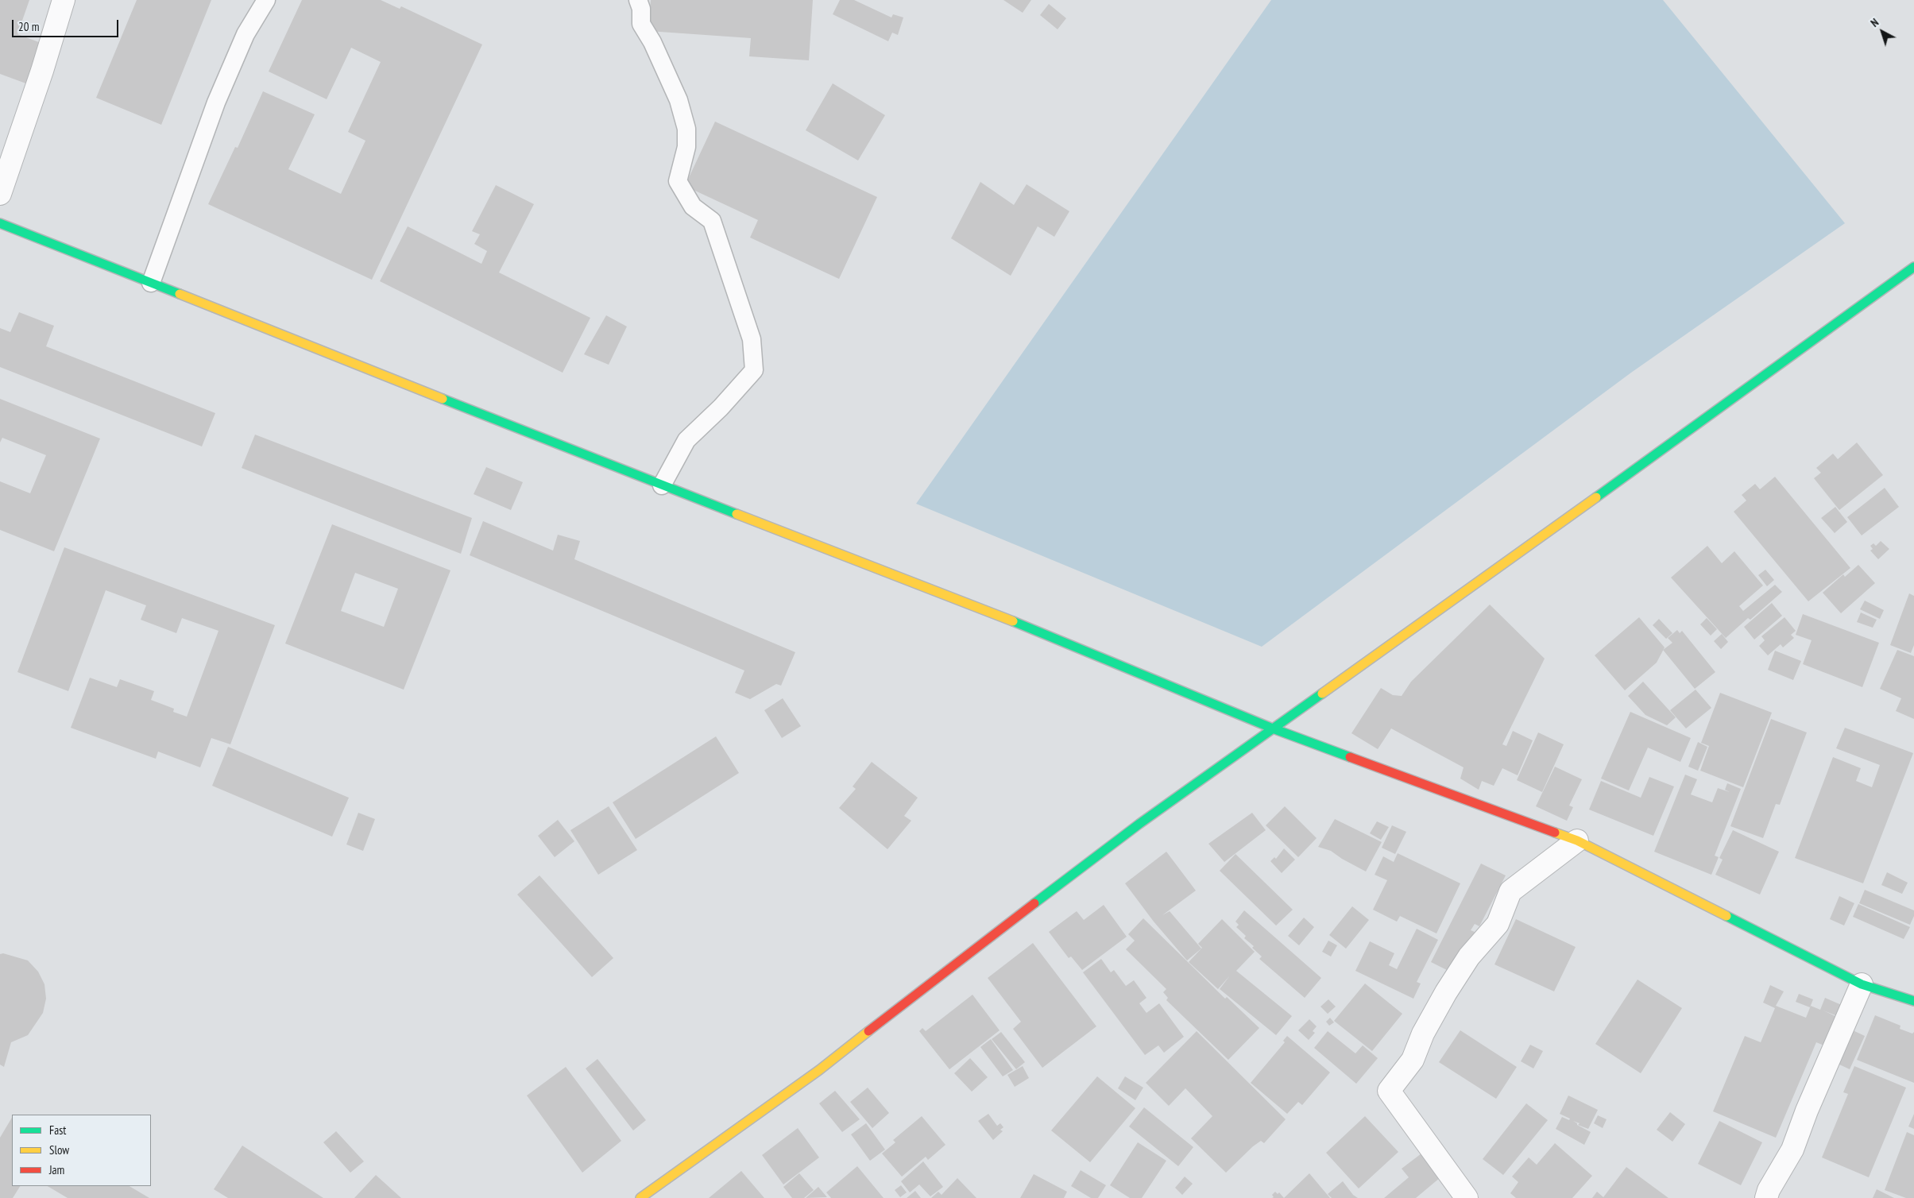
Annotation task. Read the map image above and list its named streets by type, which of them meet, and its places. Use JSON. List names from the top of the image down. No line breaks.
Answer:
{"legend":["Fast","Slow","Jam"],"scale_bar":"20 m","north":"top left"}
